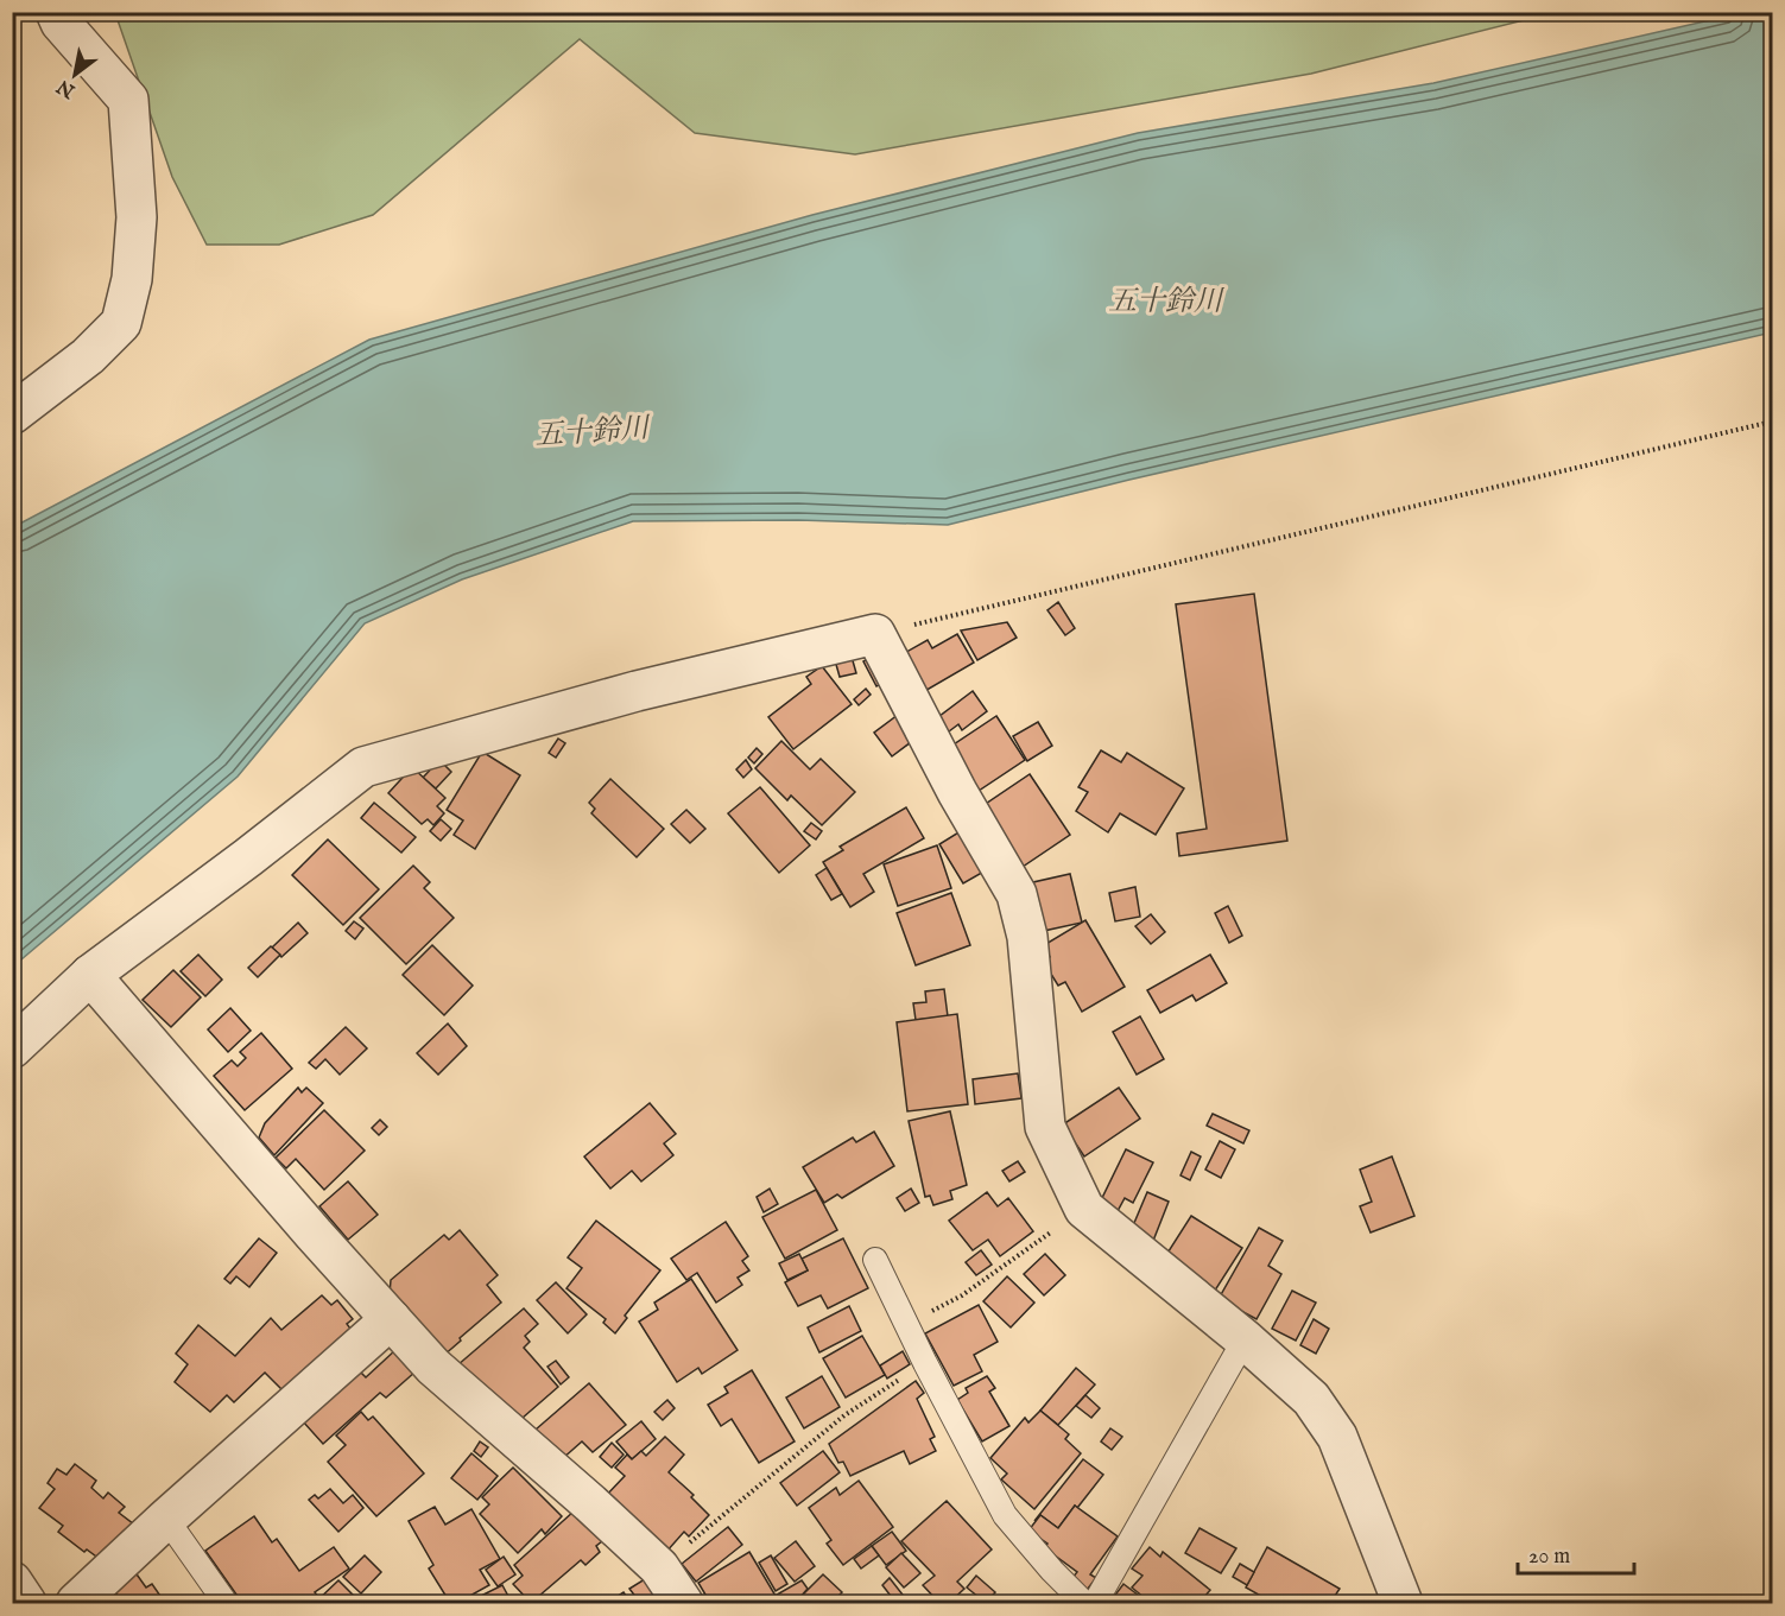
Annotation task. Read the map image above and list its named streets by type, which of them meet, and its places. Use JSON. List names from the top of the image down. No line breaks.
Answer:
{"water":["五十鈴川"],"scale_bar":"20 m","north":"bottom left"}
